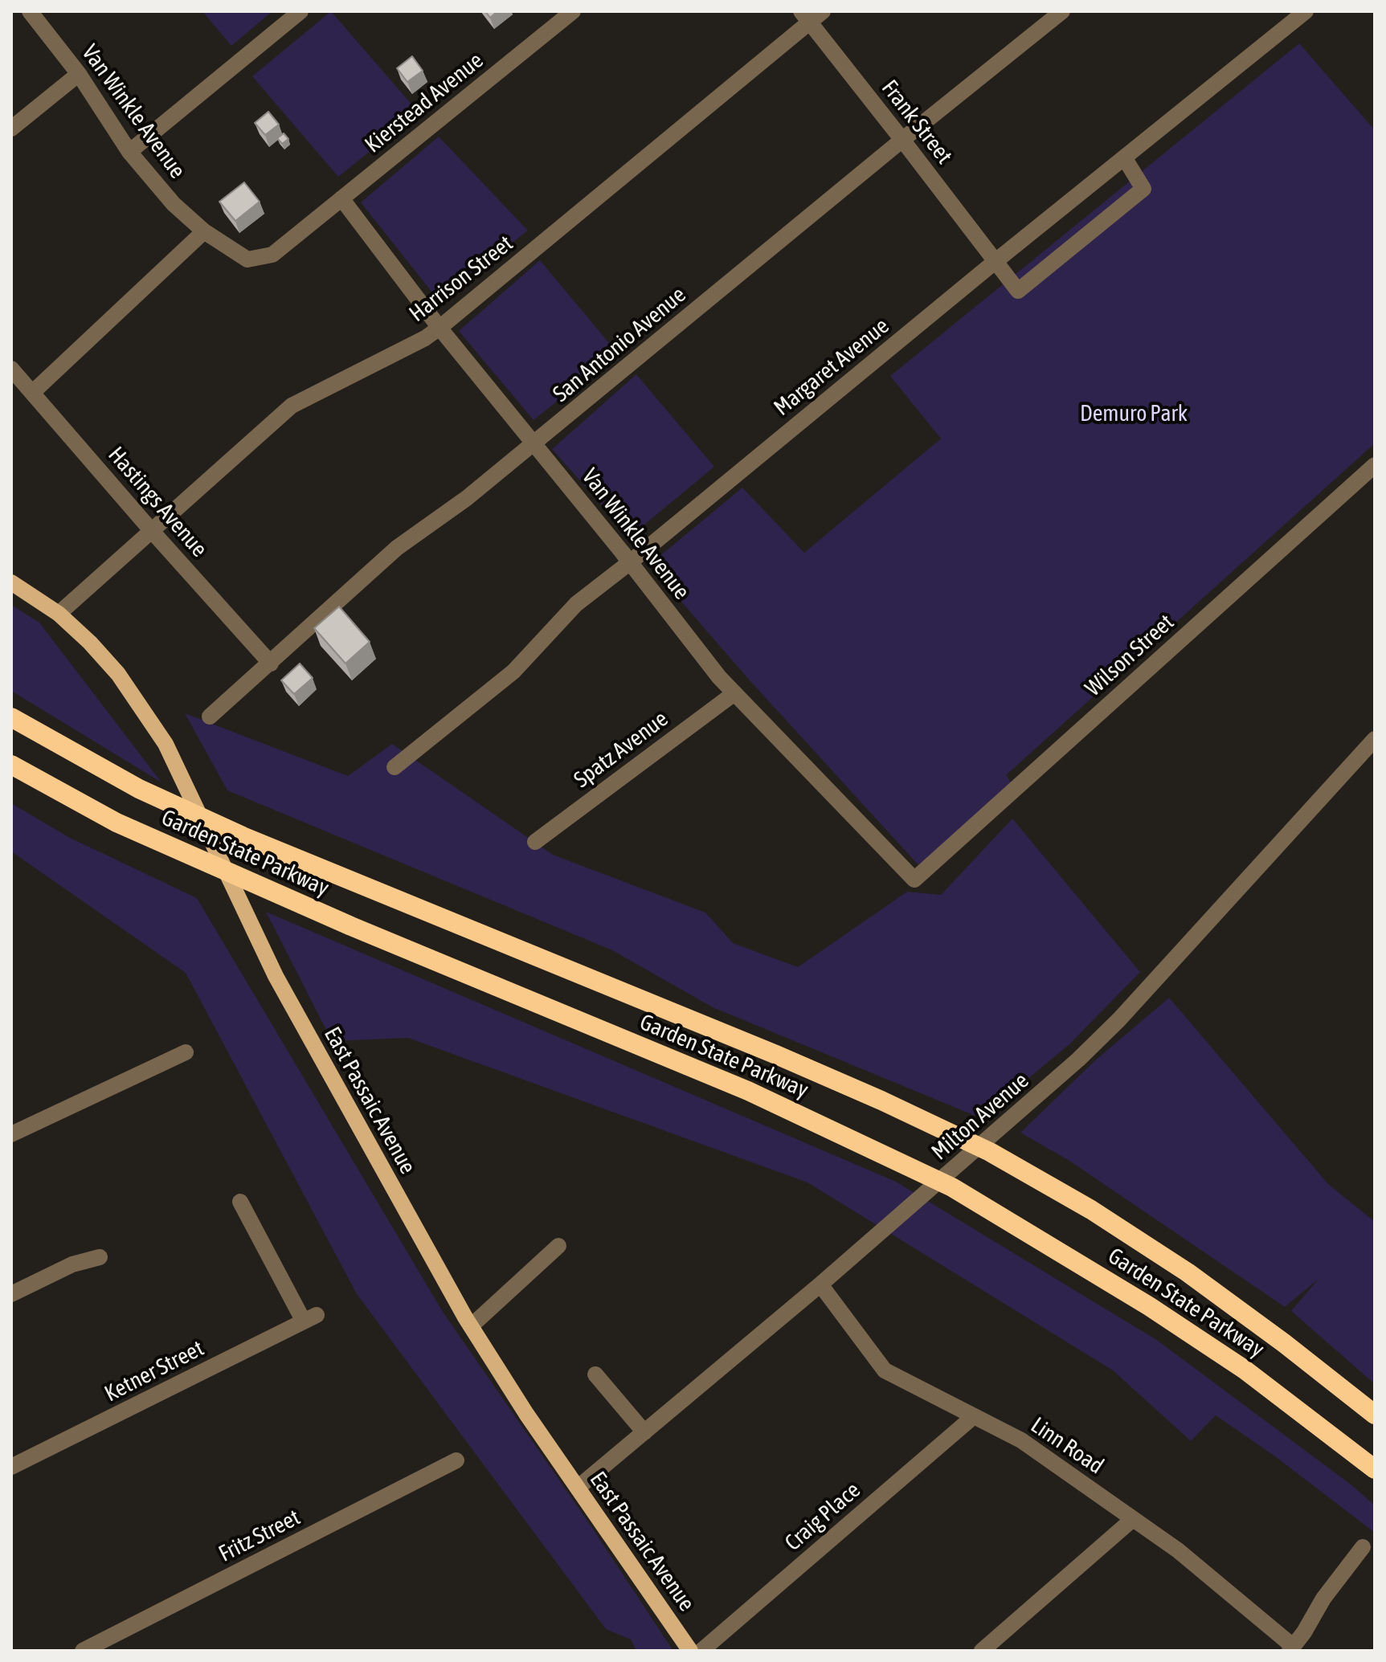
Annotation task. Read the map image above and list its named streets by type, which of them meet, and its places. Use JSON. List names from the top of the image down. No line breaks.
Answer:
{"streets":{"highway":["Garden State Parkway"],"main road":["East Passaic Avenue"],"street":["Kierstead Avenue","Van Winkle Avenue","Frank Street","Harrison Street","San Antonio Avenue","Margaret Avenue","Hastings Avenue","Wilson Street","Spatz Avenue","Milton Avenue","Ketner Street","Linn Road","Craig Place","Fritz Street"]},"crossings":[["Kierstead Avenue","Van Winkle Avenue"],["Van Winkle Avenue","Harrison Street"],["Van Winkle Avenue","San Antonio Avenue"],["Van Winkle Avenue","Margaret Avenue"],["Van Winkle Avenue","Wilson Street"],["Van Winkle Avenue","Spatz Avenue"],["Frank Street","Harrison Street"],["Frank Street","San Antonio Avenue"],["Frank Street","Margaret Avenue"],["Harrison Street","Hastings Avenue"],["Harrison Street","East Passaic Avenue"],["San Antonio Avenue","Hastings Avenue"],["East Passaic Avenue","Milton Avenue"],["Milton Avenue","Linn Road"],["Linn Road","Craig Place"]],"parks":["Demuro Park"]}
